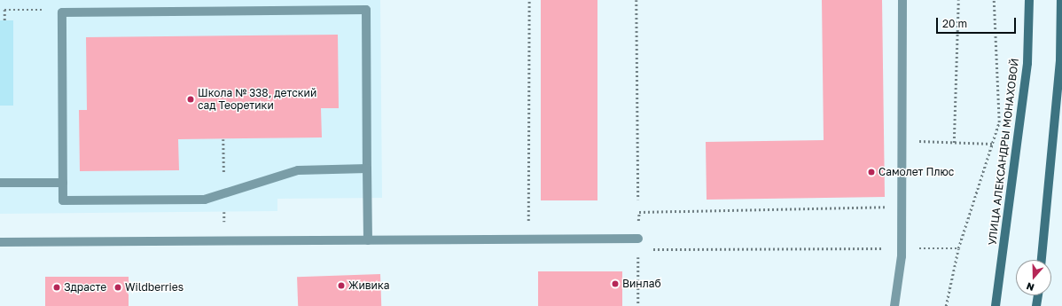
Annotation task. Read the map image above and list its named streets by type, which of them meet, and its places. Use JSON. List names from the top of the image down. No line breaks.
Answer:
{"streets":{"main road":["УЛИЦА АЛЕКСАНДРЫ МОНАХОВОЙ"]},"places":["Школа № 338, детский сад Теоретики","Самолет Плюс","Винлаб","Живика","Здрасте","Wildberries"],"scale_bar":"20 m","north":"bottom"}
